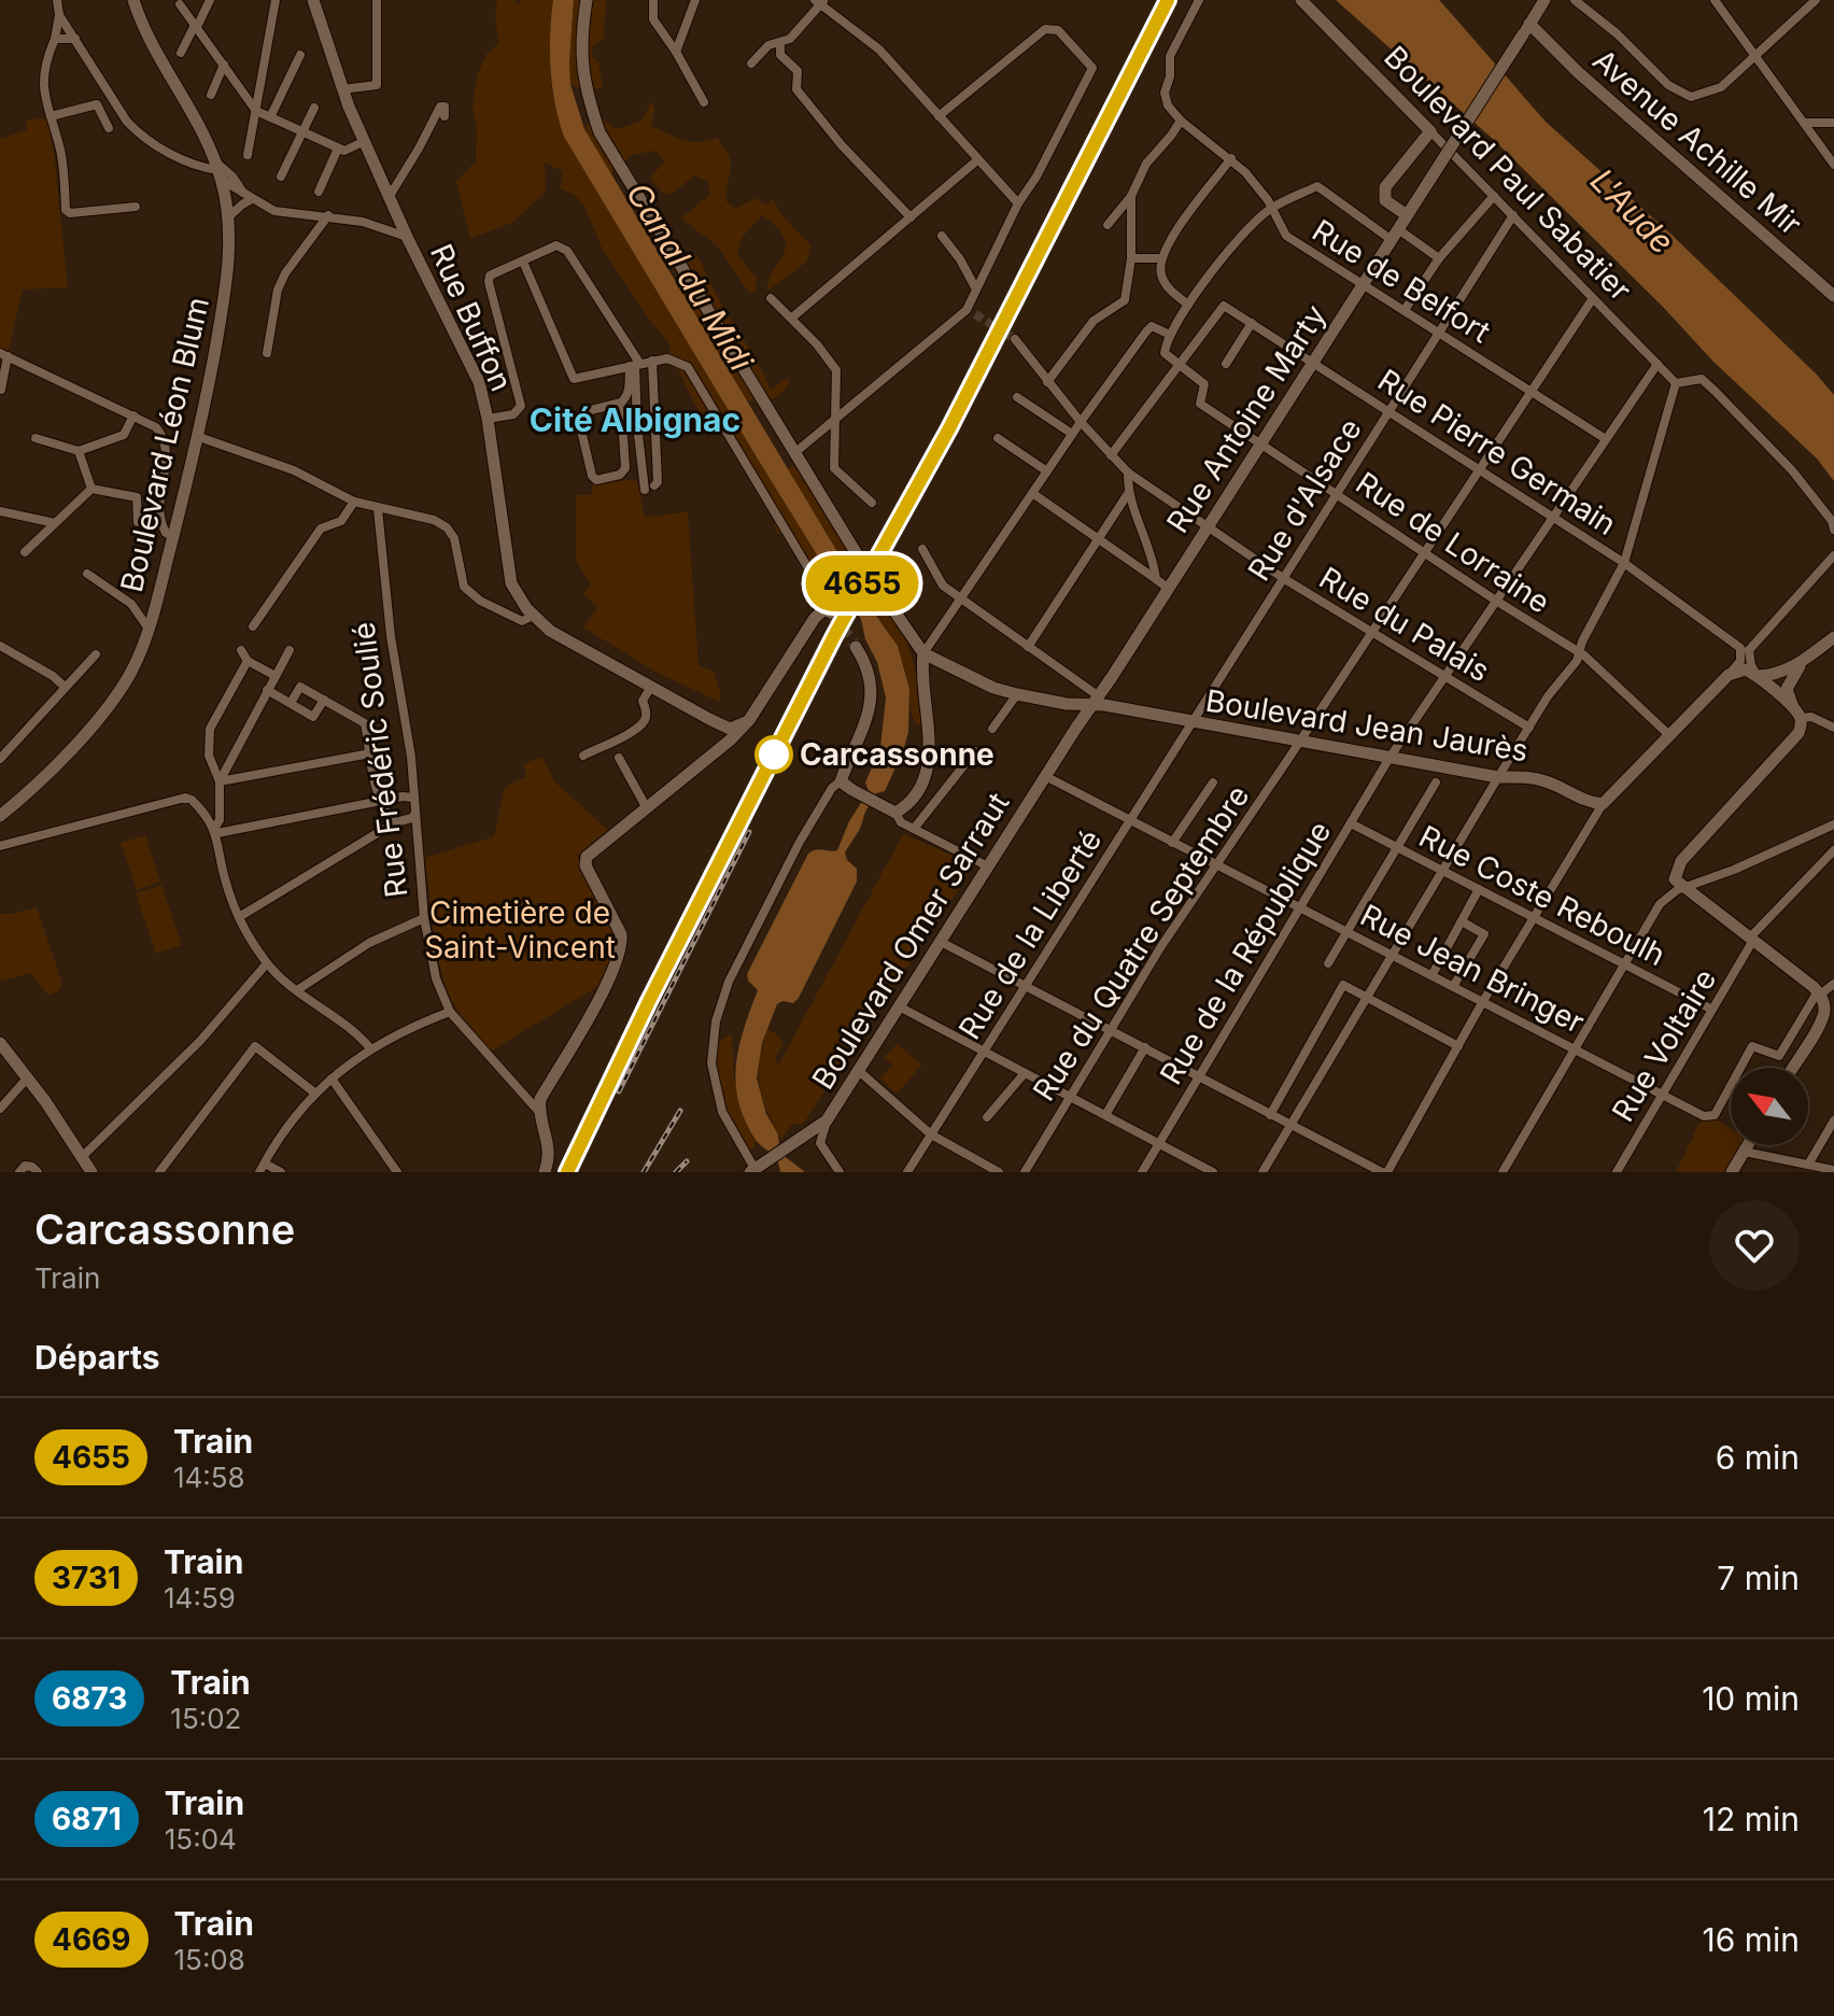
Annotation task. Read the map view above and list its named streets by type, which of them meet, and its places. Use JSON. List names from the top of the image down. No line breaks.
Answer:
{"streets":{"street":["Avenue Achille Mir","Boulevard Paul Sabatier","Rue de Belfort","Rue Buffon","Rue Antoine Marty","Boulevard Léon Blum","Rue Pierre Germain","Rue d'Alsace","Rue de Lorraine","Rue du Palais","Boulevard Jean Jaurès","Rue Frédéric Soulié","Rue Coste Reboulh","Rue de la Liberté","Boulevard Omer Sarraut","Rue du Quatre Septembre","Rue de la République","Rue Jean Bringer","Rue Voltaire"]},"crossings":[["Avenue Achille Mir","Rue Antoine Marty"],["Boulevard Paul Sabatier","Rue d'Alsace"],["Boulevard Paul Sabatier","Rue du Quatre Septembre"],["Boulevard Paul Sabatier","Rue de la République"],["Rue de Belfort","Rue Antoine Marty"],["Rue de Belfort","Rue d'Alsace"],["Rue de Belfort","Rue du Quatre Septembre"],["Rue de Belfort","Rue de la République"],["Rue Antoine Marty","Rue Pierre Germain"],["Rue Antoine Marty","Rue de Lorraine"],["Rue Antoine Marty","Rue du Palais"],["Rue Antoine Marty","Boulevard Jean Jaurès"],["Rue Antoine Marty","Boulevard Omer Sarraut"],["Rue Pierre Germain","Rue d'Alsace"],["Rue Pierre Germain","Rue de Lorraine"],["Rue Pierre Germain","Rue du Quatre Septembre"],["Rue Pierre Germain","Rue de la République"],["Rue d'Alsace","Rue de Lorraine"],["Rue d'Alsace","Rue du Palais"],["Rue d'Alsace","Boulevard Jean Jaurès"],["Rue d'Alsace","Rue de la Liberté"],["Rue de Lorraine","Rue du Quatre Septembre"],["Rue de Lorraine","Rue de la République"],["Rue du Palais","Rue du Quatre Septembre"],["Rue du Palais","Rue de la République"],["Boulevard Jean Jaurès","Rue de la Liberté"],["Boulevard Jean Jaurès","Boulevard Omer Sarraut"],["Boulevard Jean Jaurès","Rue du Quatre Septembre"],["Boulevard Jean Jaurès","Rue de la République"],["Rue Coste Reboulh","Rue de la République"],["Rue Coste Reboulh","Rue Voltaire"],["Rue de la Liberté","Rue Jean Bringer"],["Boulevard Omer Sarraut","Rue Jean Bringer"],["Rue du Quatre Septembre","Rue Jean Bringer"],["Rue de la République","Rue Jean Bringer"],["Rue Jean Bringer","Rue Voltaire"]],"districts":["Cité Albignac"],"water":["L'Aude","Canal du Midi"],"parks":["Cimetière de Saint-Vincent"],"places":["Carcassonne"],"north":"top left","page":{"on_map":"4655","heading":[["Carcassonne","Train"],"Départs"],"list":[{"mark":"4655","name":"Train","note":"14:58","value":"6 min"},{"mark":"3731","name":"Train","note":"14:59","value":"7 min"},{"mark":"6873","name":"Train","note":"15:02","value":"10 min"},{"mark":"6871","name":"Train","note":"15:04","value":"12 min"},{"mark":"4669","name":"Train","note":"15:08","value":"16 min"}]}}
